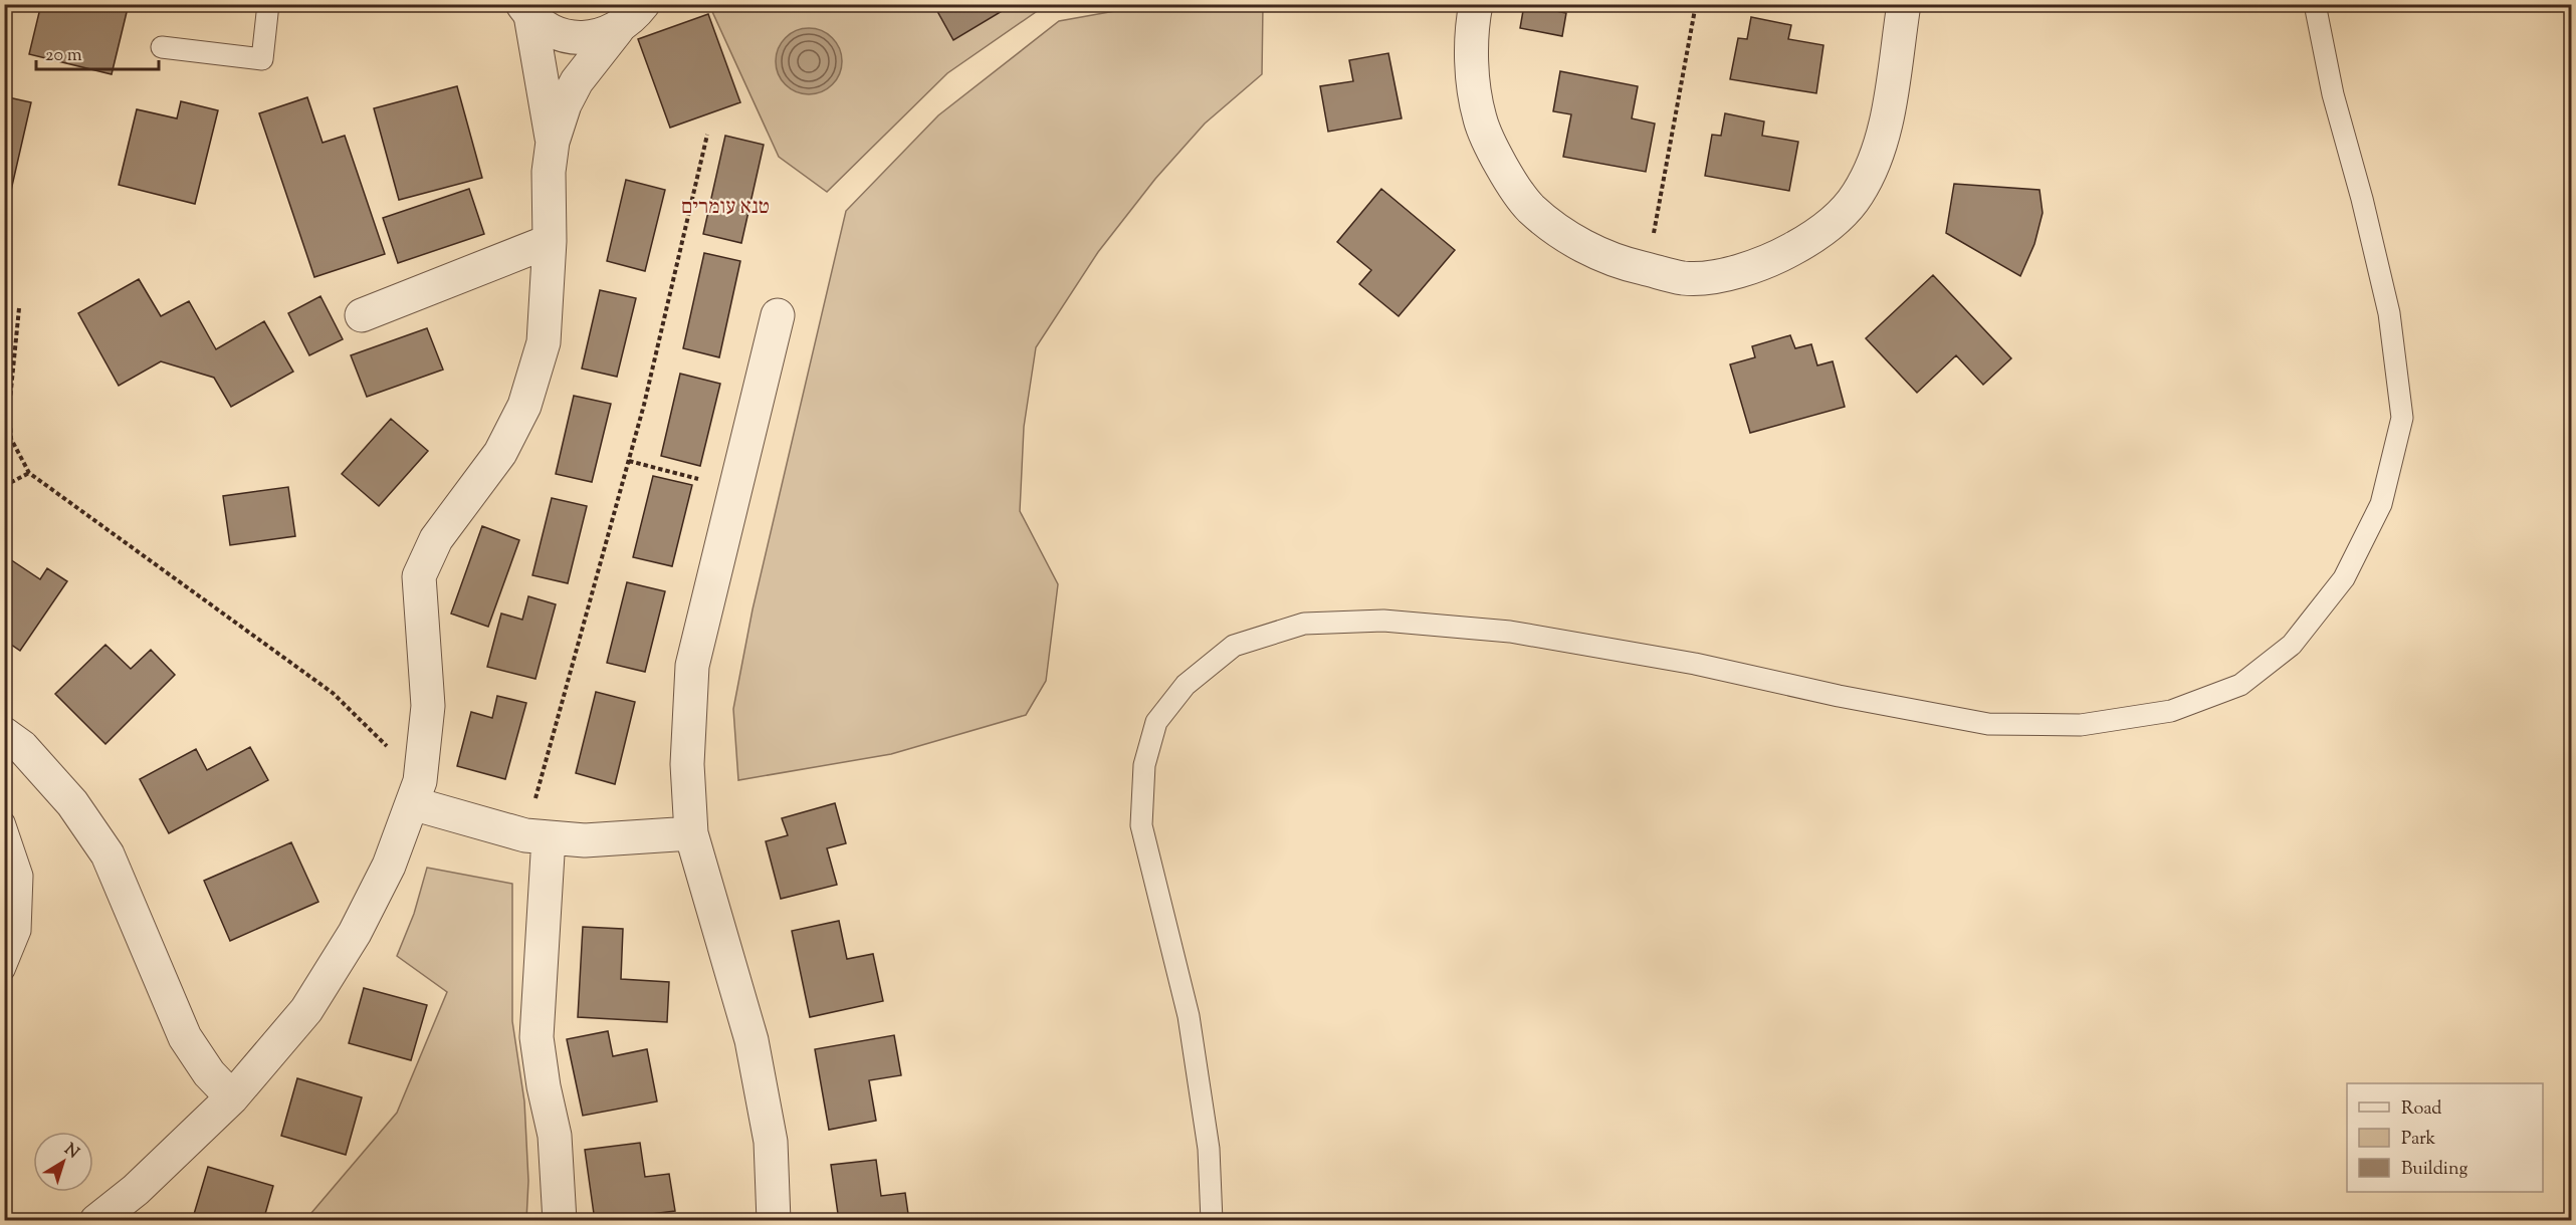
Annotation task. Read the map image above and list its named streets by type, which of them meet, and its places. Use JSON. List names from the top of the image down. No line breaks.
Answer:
{"districts":["טנא עומרים"],"legend":["Road","Park","Building"],"scale_bar":"20 m","north":"top right"}
